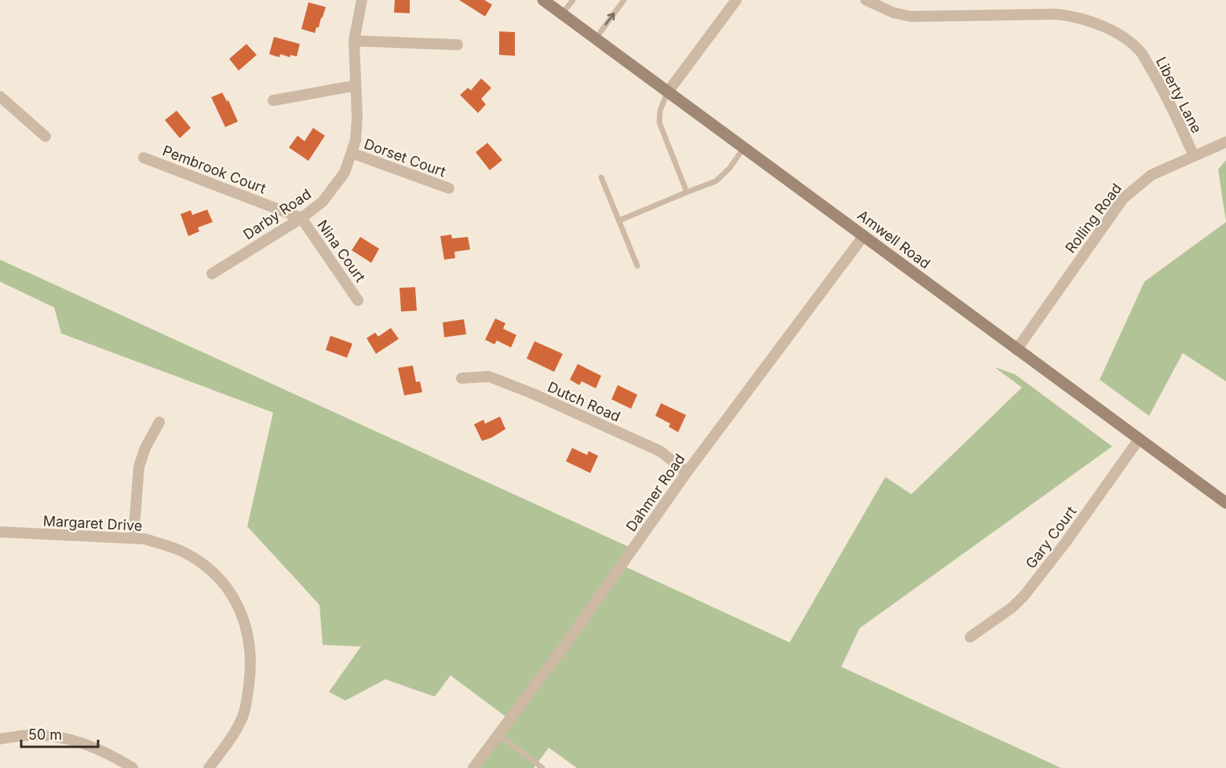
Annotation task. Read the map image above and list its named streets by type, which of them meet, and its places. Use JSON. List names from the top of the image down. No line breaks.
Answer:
{"streets":{"main road":["Amwell Road"],"street":["Liberty Lane","Dorset Court","Pembrook Court","Darby Road","Rolling Road","Nina Court","Dutch Road","Dahmer Road","Margaret Drive","Gary Court"]},"crossings":[["Liberty Lane","Rolling Road"],["Dorset Court","Darby Road"],["Pembrook Court","Darby Road"],["Pembrook Court","Nina Court"],["Darby Road","Nina Court"],["Rolling Road","Amwell Road"],["Amwell Road","Dahmer Road"],["Amwell Road","Gary Court"],["Dutch Road","Dahmer Road"]],"scale_bar":"50 m"}
